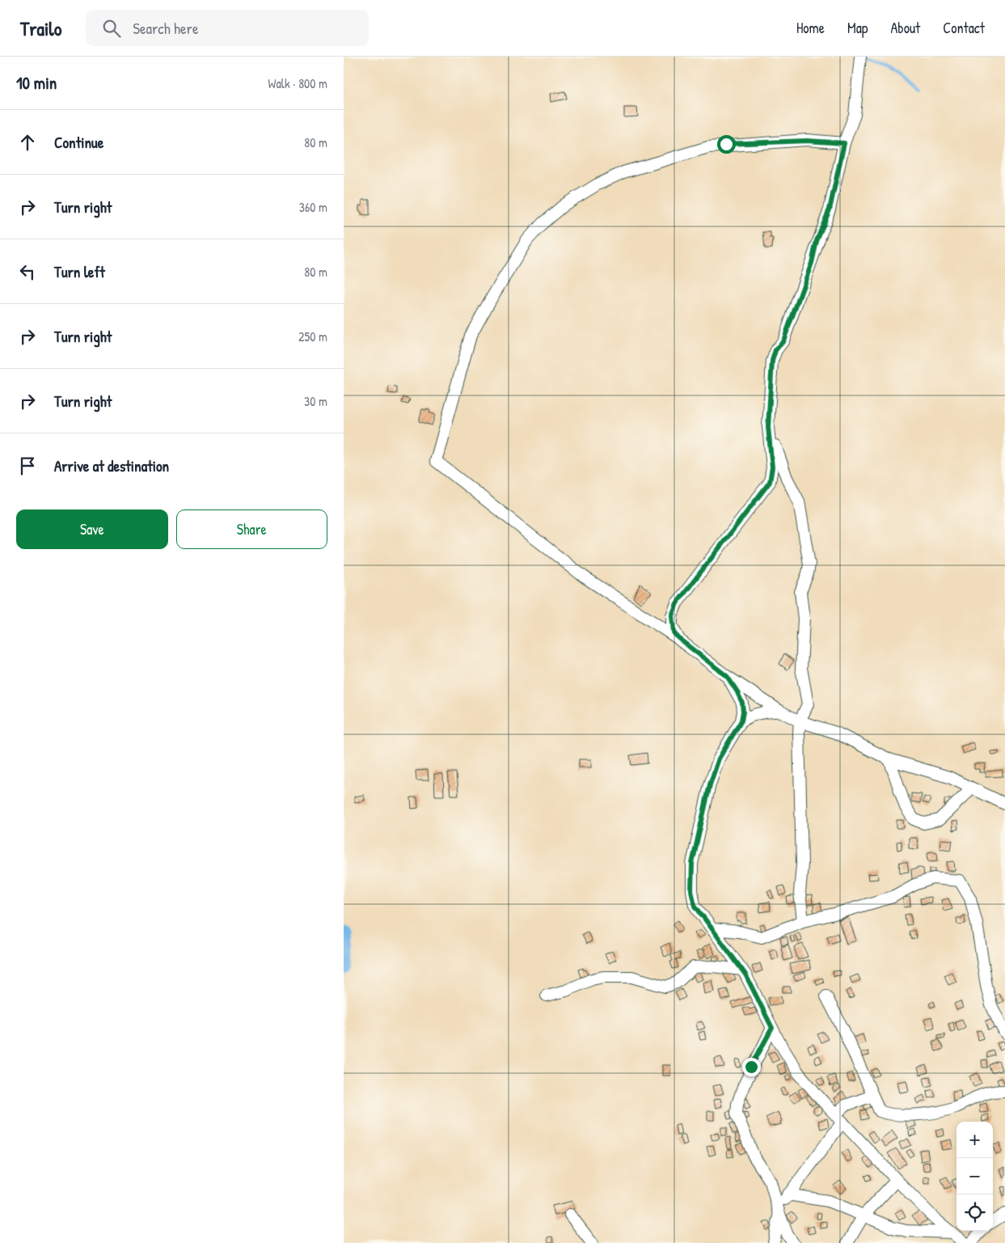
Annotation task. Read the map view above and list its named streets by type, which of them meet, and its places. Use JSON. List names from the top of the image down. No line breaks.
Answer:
{"page":{"header":"Trailo","search":"Search here","nav":["Home","Map","About","Contact"],"heading":["10 min","Walk · 800 m"],"list":[["Continue","80 m"],["Turn right","360 m"],["Turn left","80 m"],["Turn right","250 m"],["Turn right","30 m"],"Arrive at destination"],"buttons":["Save","Share"],"map_buttons":["+","−"]}}
